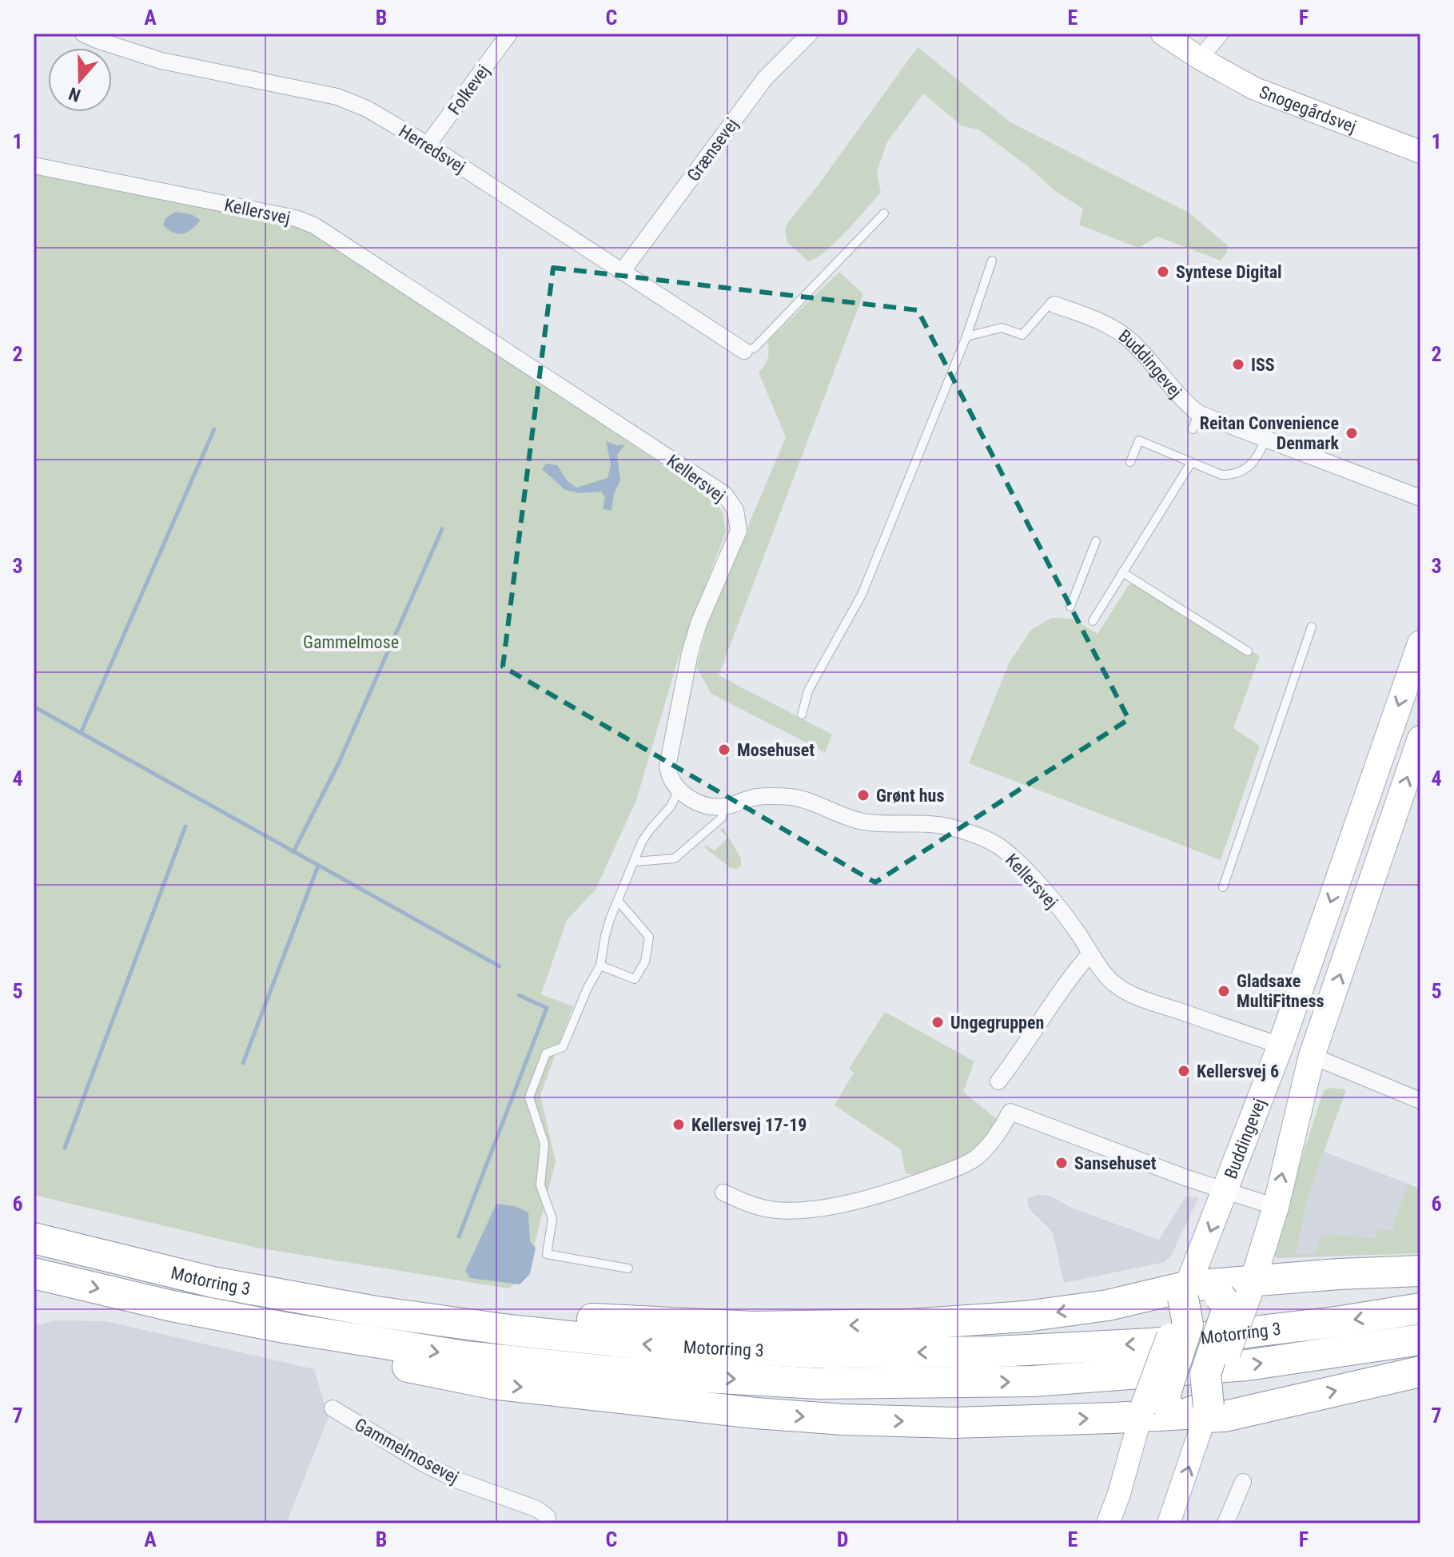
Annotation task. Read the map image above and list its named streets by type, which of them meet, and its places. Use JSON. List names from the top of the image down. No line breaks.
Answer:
{"streets":{"highway":["Motorring 3"],"main road":["Buddingevej"],"street":["Folkevej","Snogegårdsvej","Herredsvej","Grænsevej","Kellersvej","Gammelmosevej"]},"crossings":[["Folkevej","Herredsvej"],["Herredsvej","Grænsevej"],["Kellersvej","Buddingevej"]],"one_way":["Buddingevej"],"parks":["Gammelmose"],"places":["Syntese Digital","ISS","Reitan Convenience Denmark","Mosehuset","Grønt hus","Gladsaxe MultiFitness","Ungegruppen","Kellersvej 6","Kellersvej 17-19","Sansehuset"],"north":"bottom","grid":{"columns":["A","B","C","D","E","F"],"rows":["1","2","3","4","5","6","7"]}}
